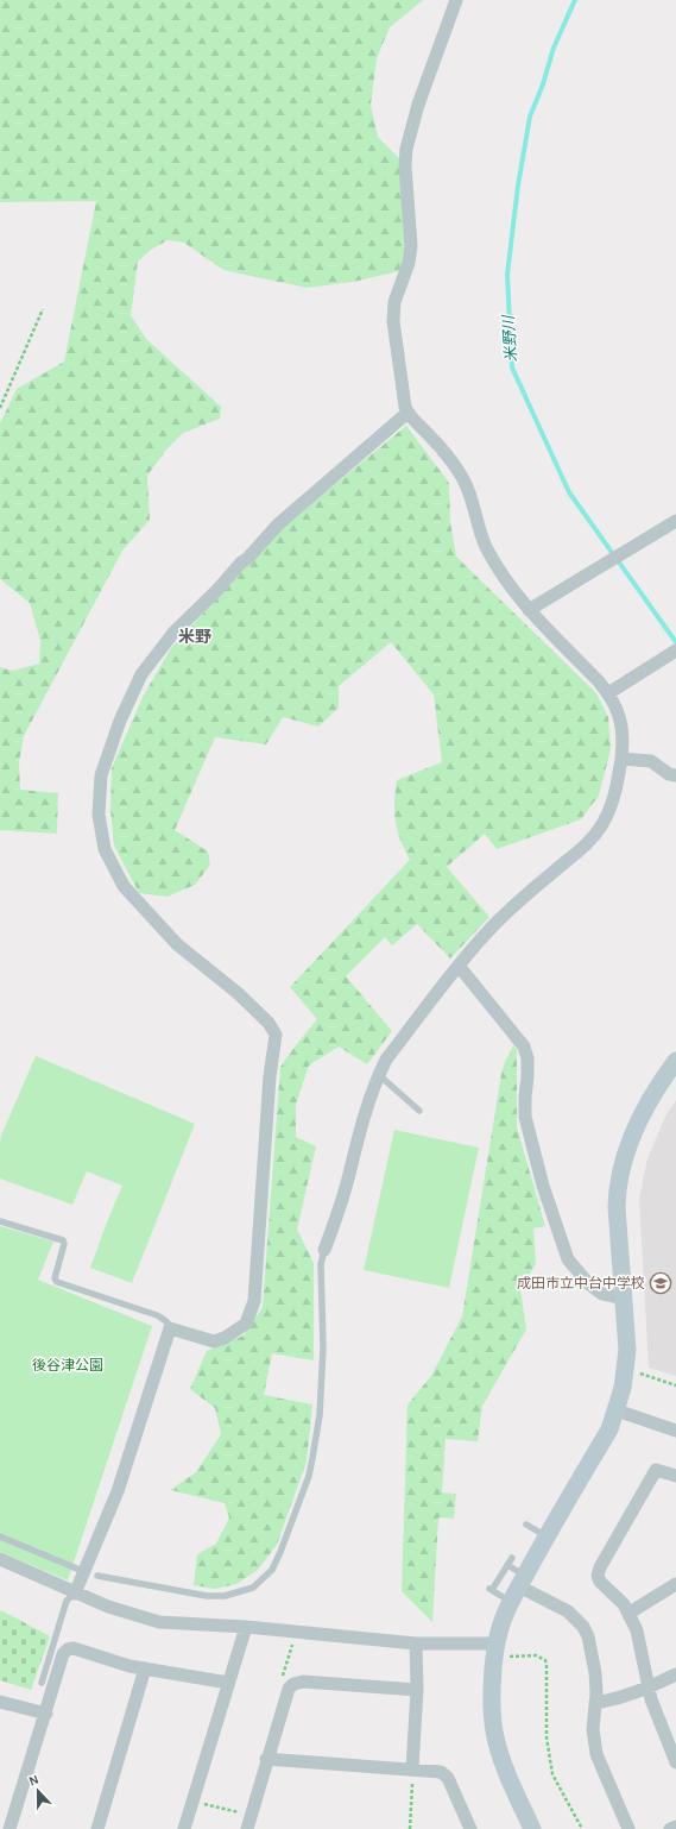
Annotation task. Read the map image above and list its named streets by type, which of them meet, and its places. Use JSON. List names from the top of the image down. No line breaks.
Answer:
{"districts":["米野"],"water":["米野川"],"parks":["後谷津公園"],"places":{"school or university":["成田市立中台中学校"]},"north":"top"}
